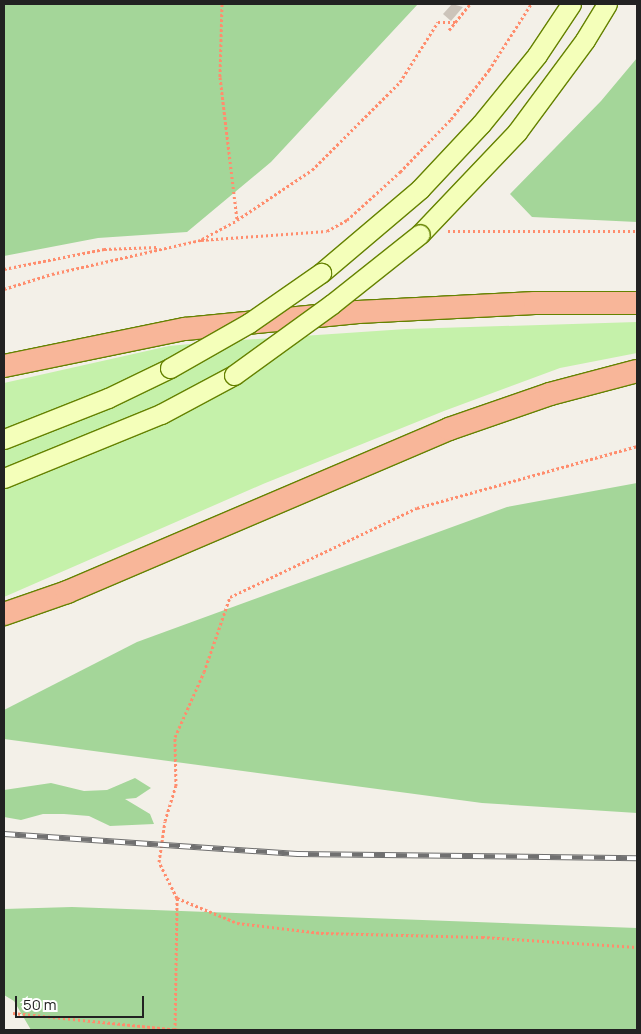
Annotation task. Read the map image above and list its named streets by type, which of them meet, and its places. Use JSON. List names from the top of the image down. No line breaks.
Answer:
{"scale_bar":"50 m"}
